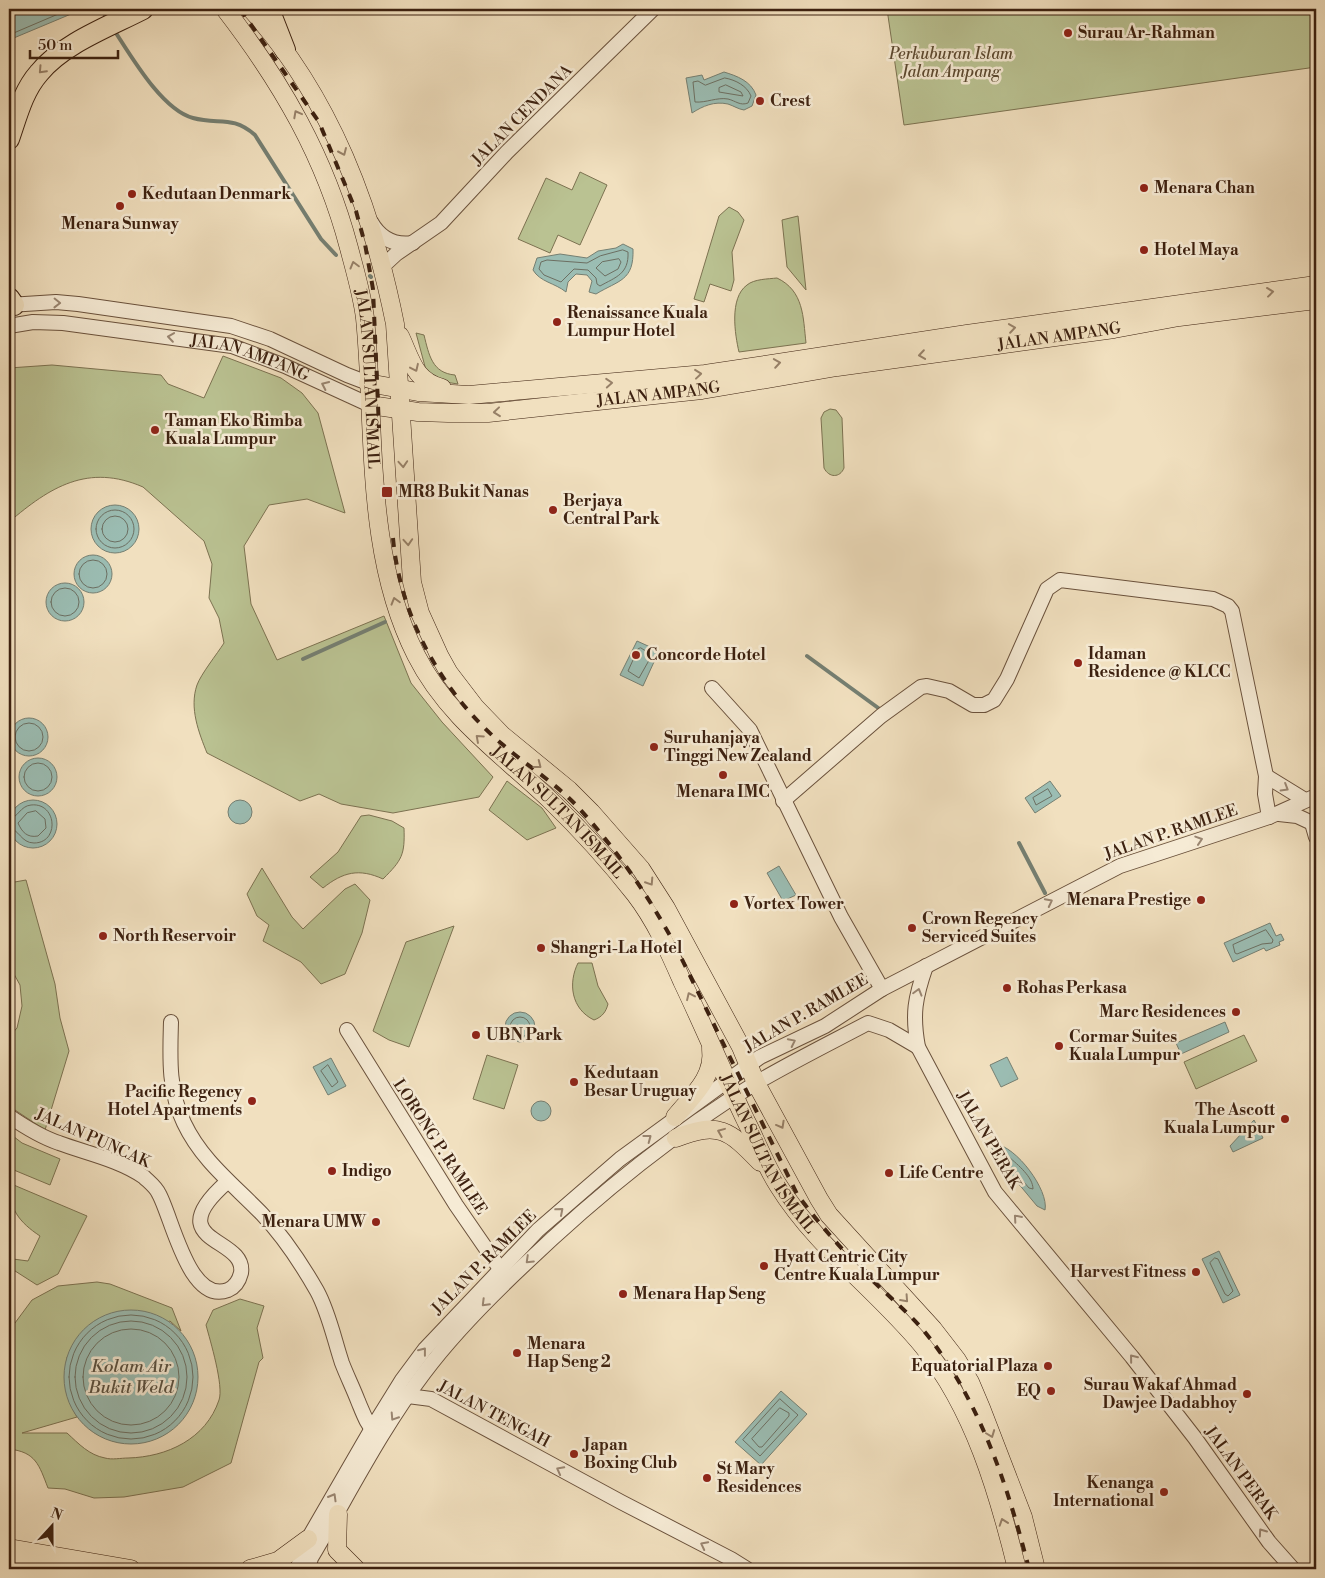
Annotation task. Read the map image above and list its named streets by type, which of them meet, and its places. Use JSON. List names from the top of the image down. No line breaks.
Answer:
{"streets":{"main road":["JALAN AMPANG","JALAN SULTAN ISMAIL"],"street":["JALAN CENDANA","JALAN P. RAMLEE","JALAN PUNCAK","JALAN PERAK","LORONG P. RAMLEE","JALAN TENGAH"]},"crossings":[["JALAN CENDANA","JALAN SULTAN ISMAIL"],["JALAN AMPANG","JALAN SULTAN ISMAIL"],["JALAN SULTAN ISMAIL","JALAN P. RAMLEE"],["JALAN P. RAMLEE","JALAN PERAK"],["JALAN P. RAMLEE","LORONG P. RAMLEE"],["JALAN P. RAMLEE","JALAN TENGAH"]],"one_way":["JALAN PERAK","JALAN TENGAH"],"water":["Kolam Air Bukit Weld"],"parks":["Perkuburan Islam Jalan Ampang"],"places":{"other":["Surau Ar-Rahman","Crest","Menara Chan","Kedutaan Denmark","Menara Sunway","Hotel Maya","Renaissance Kuala Lumpur Hotel","Taman Eko Rimba Kuala Lumpur","Berjaya Central Park","Concorde Hotel","Idaman Residence @ KLCC","Suruhanjaya Tinggi New Zealand","Menara IMC","Menara Prestige","Vortex Tower","Crown Regency Serviced Suites","North Reservoir","Shangri-La Hotel","Rohas Perkasa","Marc Residences","UBN Park","Cormar Suites Kuala Lumpur","Kedutaan Besar Uruguay","Pacific Regency Hotel Apartments","The Ascott Kuala Lumpur","Indigo","Life Centre","Menara UMW","Hyatt Centric City Centre Kuala Lumpur","Harvest Fitness","Menara Hap Seng","Menara Hap Seng 2","Equatorial Plaza","EQ","Surau Wakaf Ahmad Dawjee Dadabhoy","Japan Boxing Club","St Mary Residences","Kenanga International"],"transit":["MR8 Bukit Nanas"]},"scale_bar":"50 m","north":"top"}
